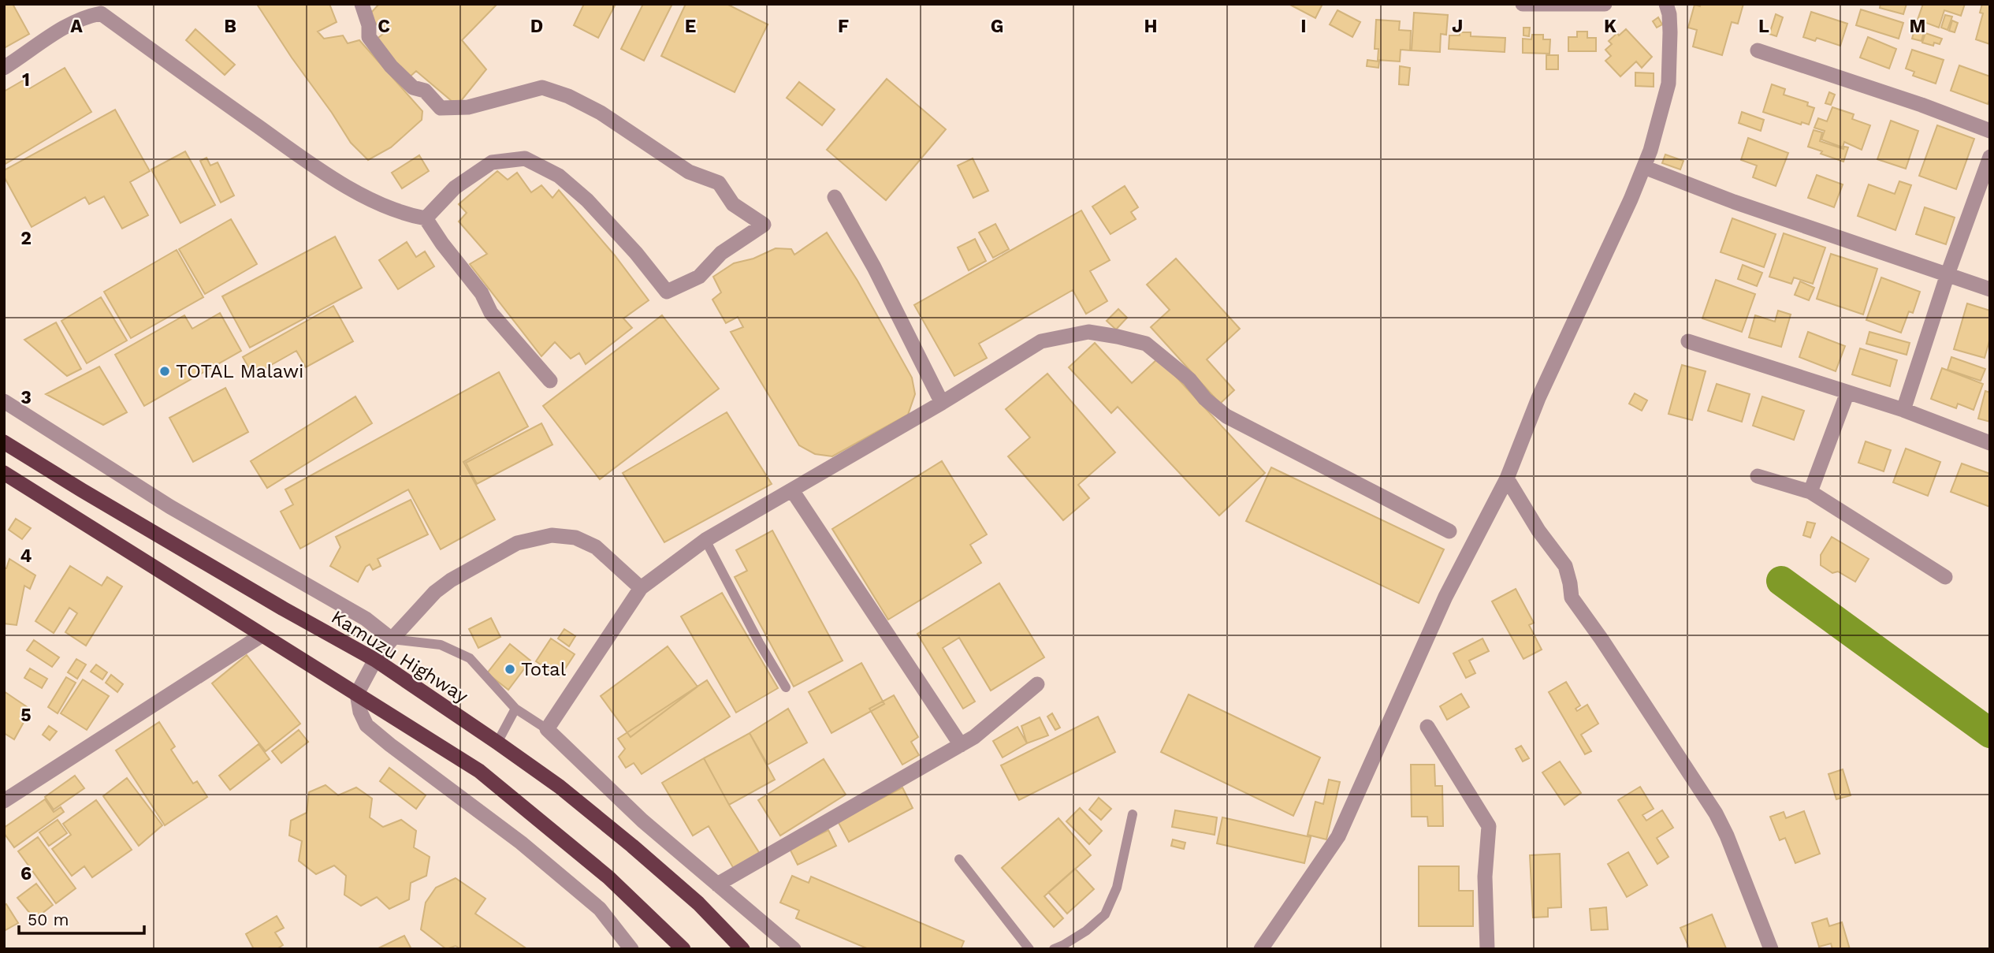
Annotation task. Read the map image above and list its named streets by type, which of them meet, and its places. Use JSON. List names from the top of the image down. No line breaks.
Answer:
{"streets":{"highway":["Kamuzu Highway"]},"places":["TOTAL Malawi","Total"],"scale_bar":"50 m","grid":{"columns":["A","B","C","D","E","F","G","H","I","J","K","L","M"],"rows":["1","2","3","4","5","6"]}}
